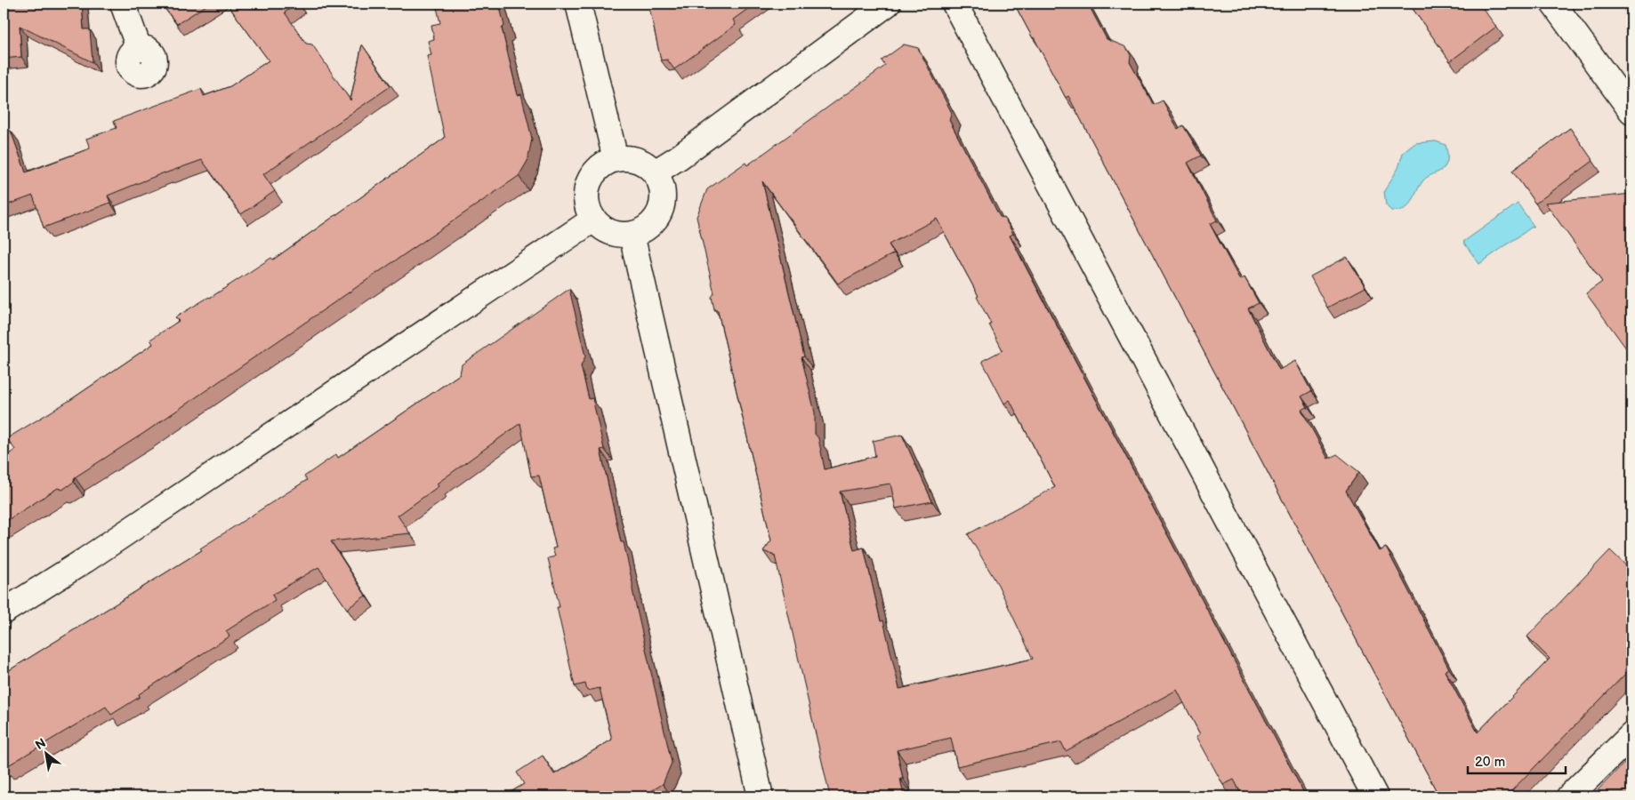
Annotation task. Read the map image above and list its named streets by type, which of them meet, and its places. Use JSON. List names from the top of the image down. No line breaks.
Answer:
{"scale_bar":"20 m","north":"top left"}
